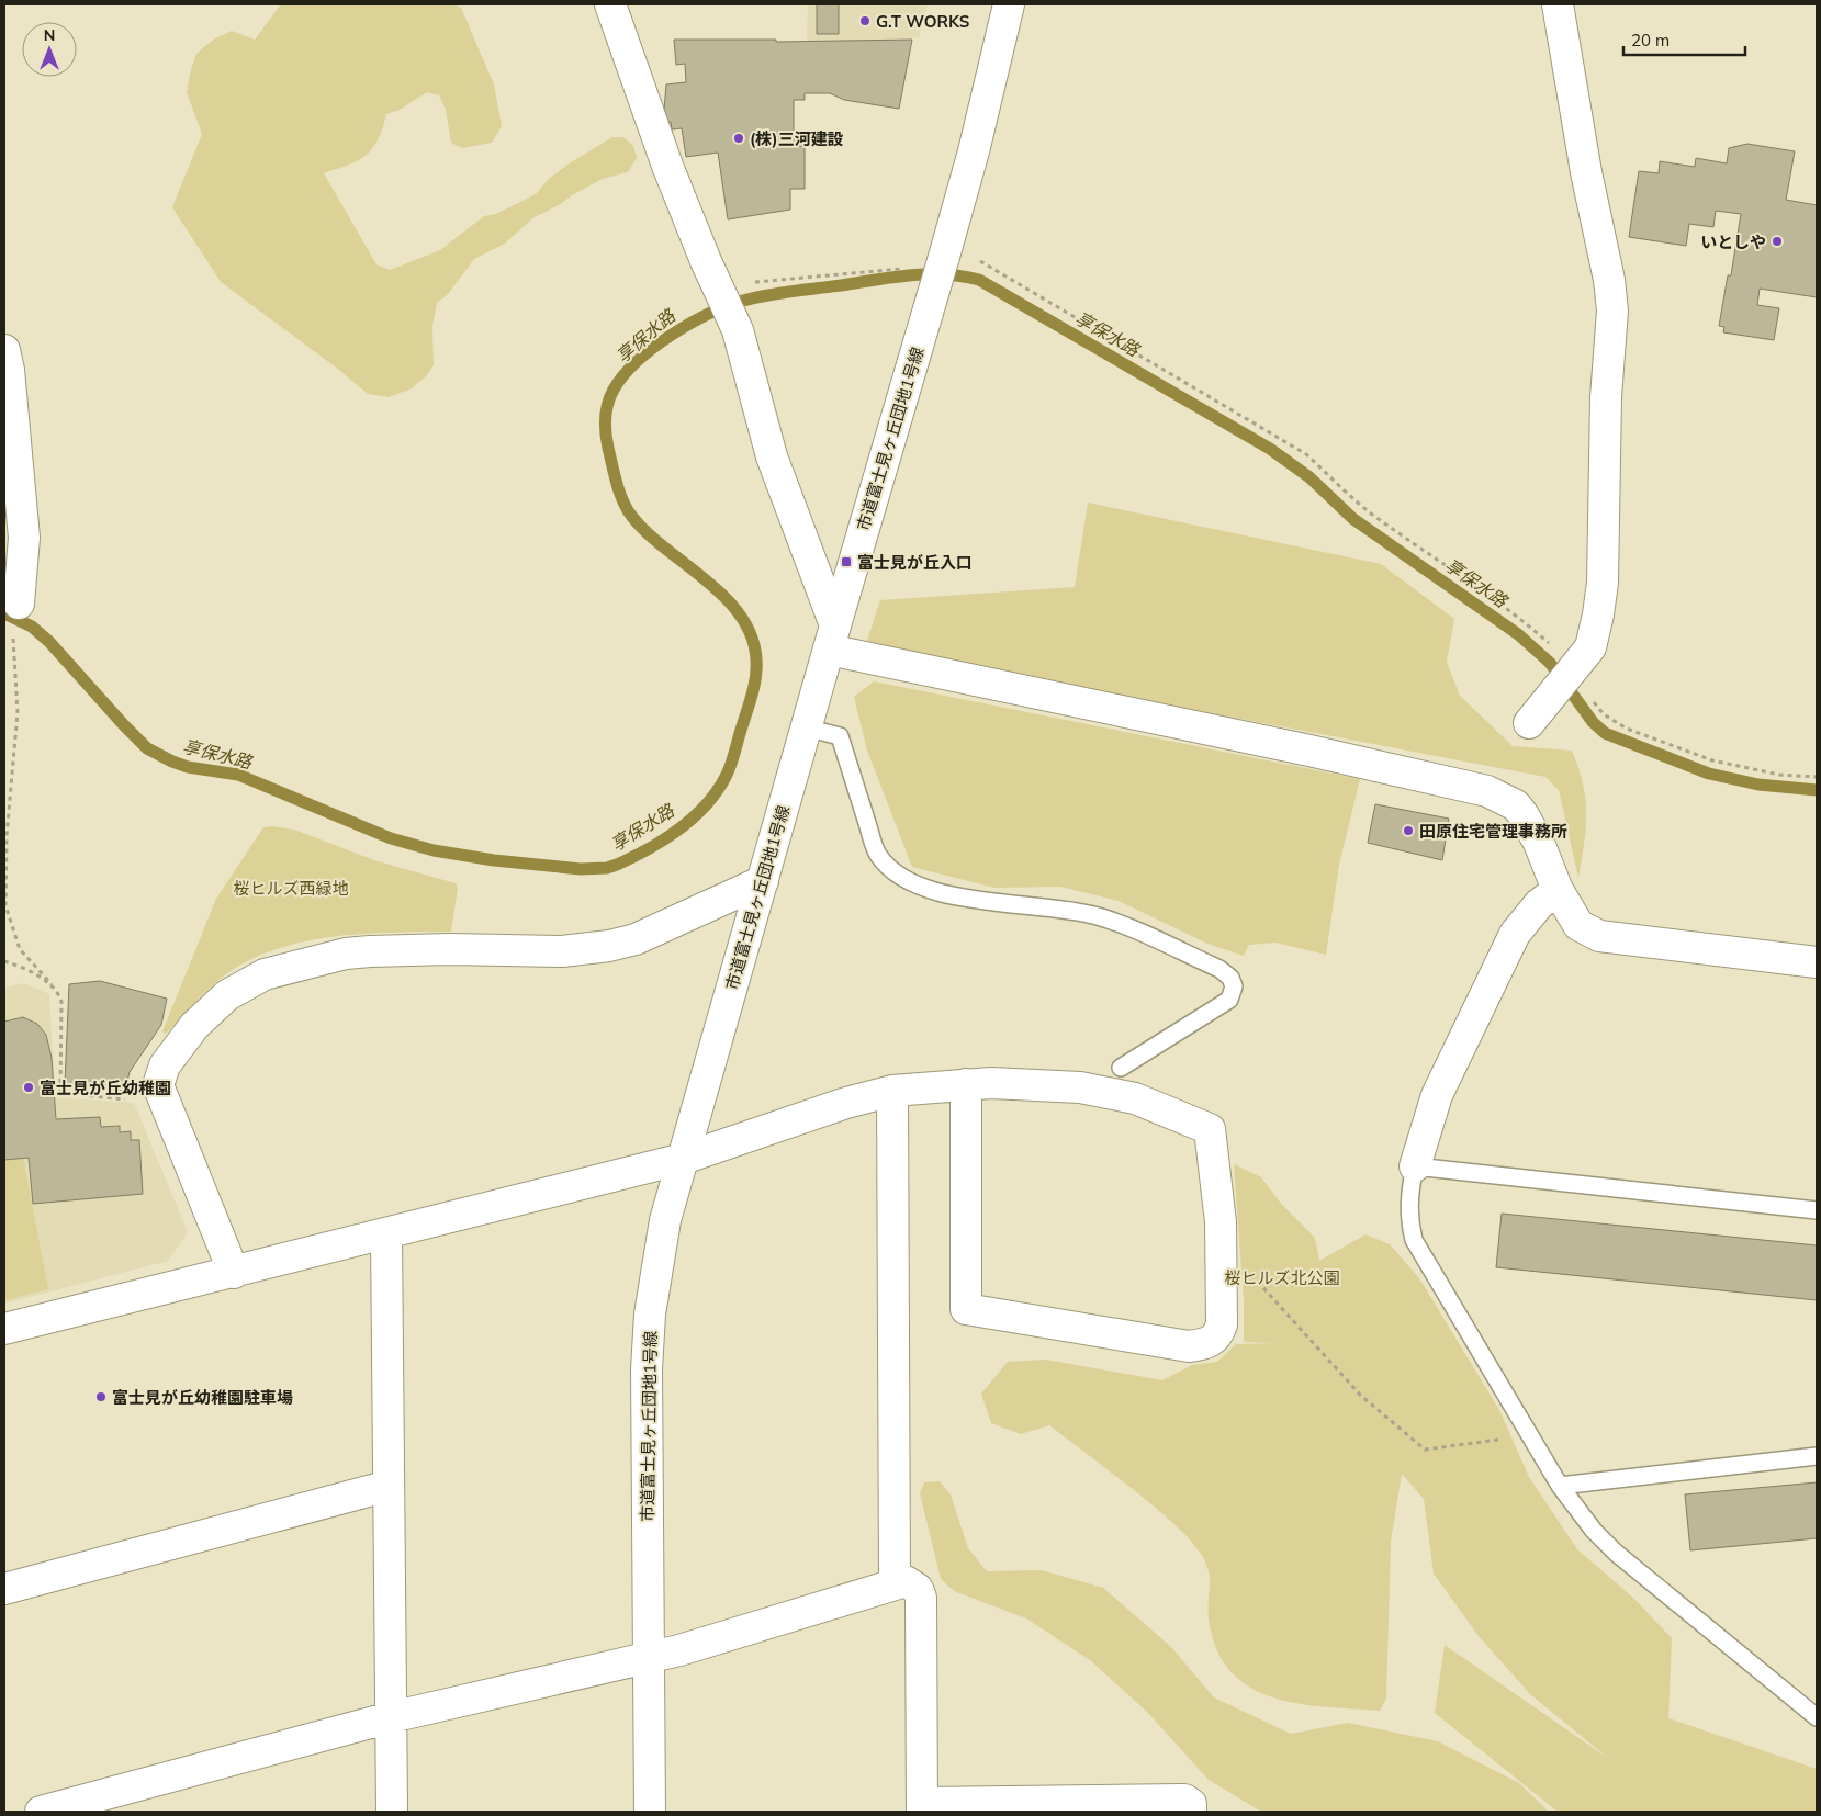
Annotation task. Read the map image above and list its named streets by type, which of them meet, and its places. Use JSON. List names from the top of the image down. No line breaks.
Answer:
{"streets":{"street":["市道富士見ヶ丘団地1号線"]},"water":["享保水路"],"parks":["桜ヒルズ西緑地","桜ヒルズ北公園"],"places":{"other":["G.T WORKS","(株)三河建設","いとしや","田原住宅管理事務所","富士見が丘幼稚園","富士見が丘幼稚園駐車場"],"transit":["富士見が丘入口"]},"scale_bar":"20 m","north":"top"}
